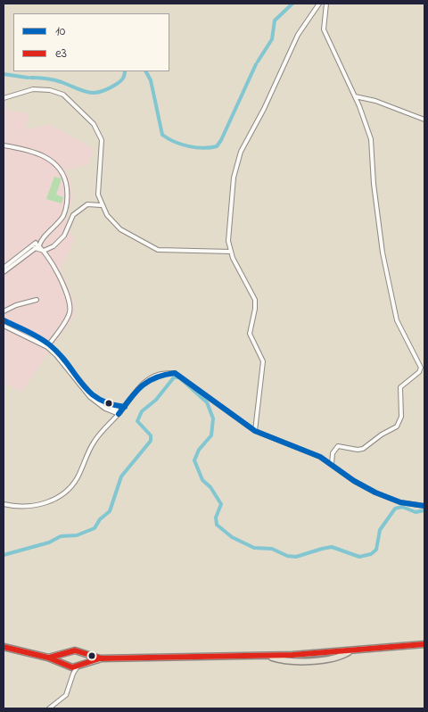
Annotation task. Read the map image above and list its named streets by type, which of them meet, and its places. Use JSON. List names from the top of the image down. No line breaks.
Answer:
{"lines":["transit line 10","transit line e3"],"legend":["10","e3"]}
